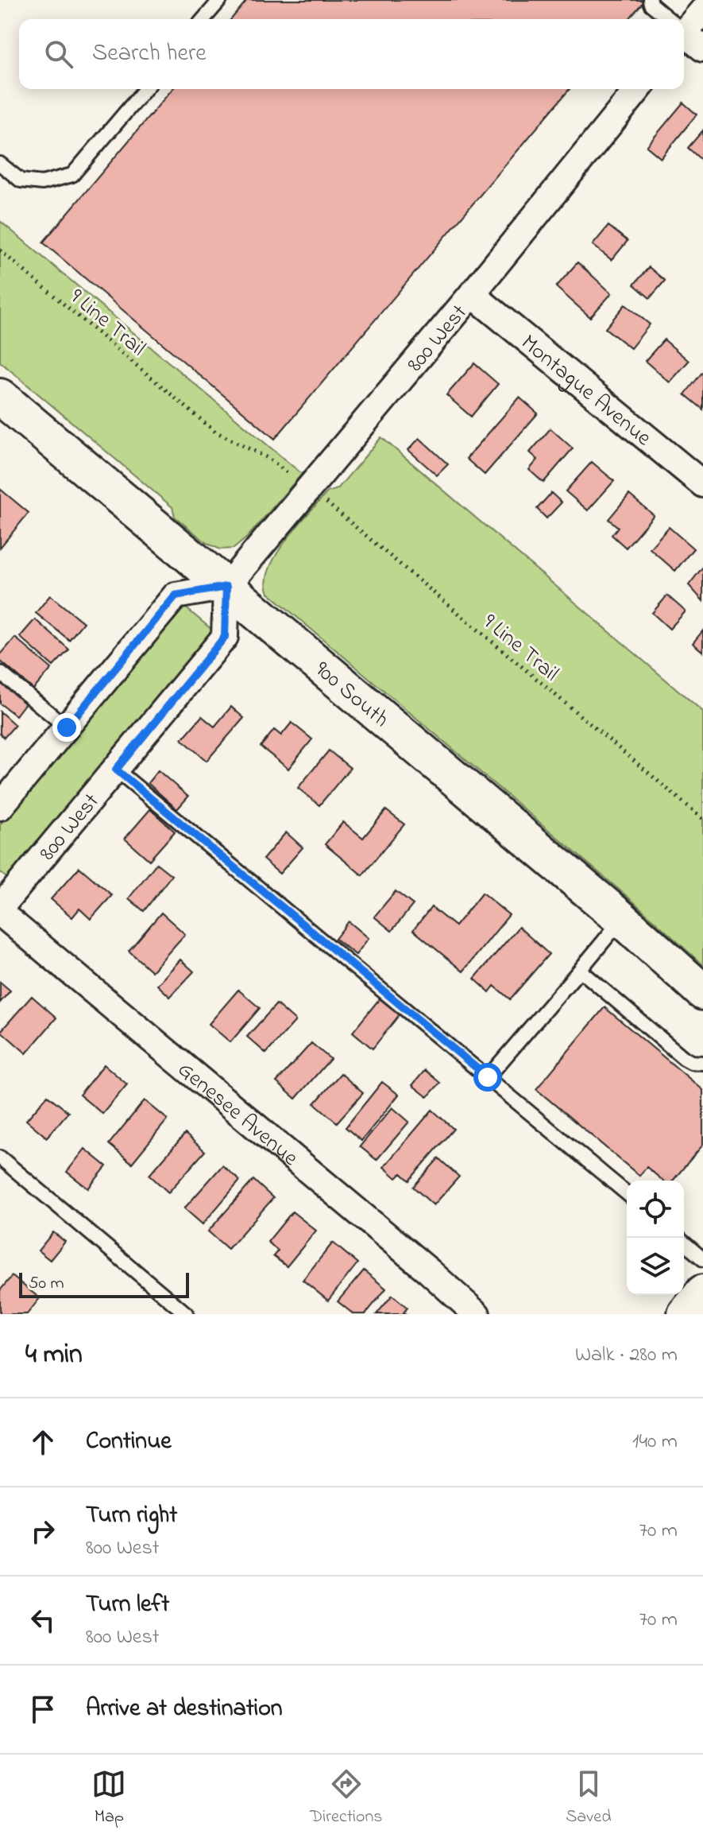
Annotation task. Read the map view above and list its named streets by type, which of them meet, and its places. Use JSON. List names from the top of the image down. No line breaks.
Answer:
{"streets":{"street":["800 West","Montague Avenue","900 South","Genesee Avenue"],"path":["9 Line Trail"]},"crossings":[["800 West","Montague Avenue"],["800 West","900 South"],["800 West","Genesee Avenue"]],"scale_bar":"50 m","page":{"search":"Search here","scale":"50 m","heading":["4 min","Walk · 280 m"],"list":[["Continue","140 m"],["Turn right","800 West","70 m"],["Turn left","800 West","70 m"],"Arrive at destination"],"nav":["Map","Directions","Saved"]}}
